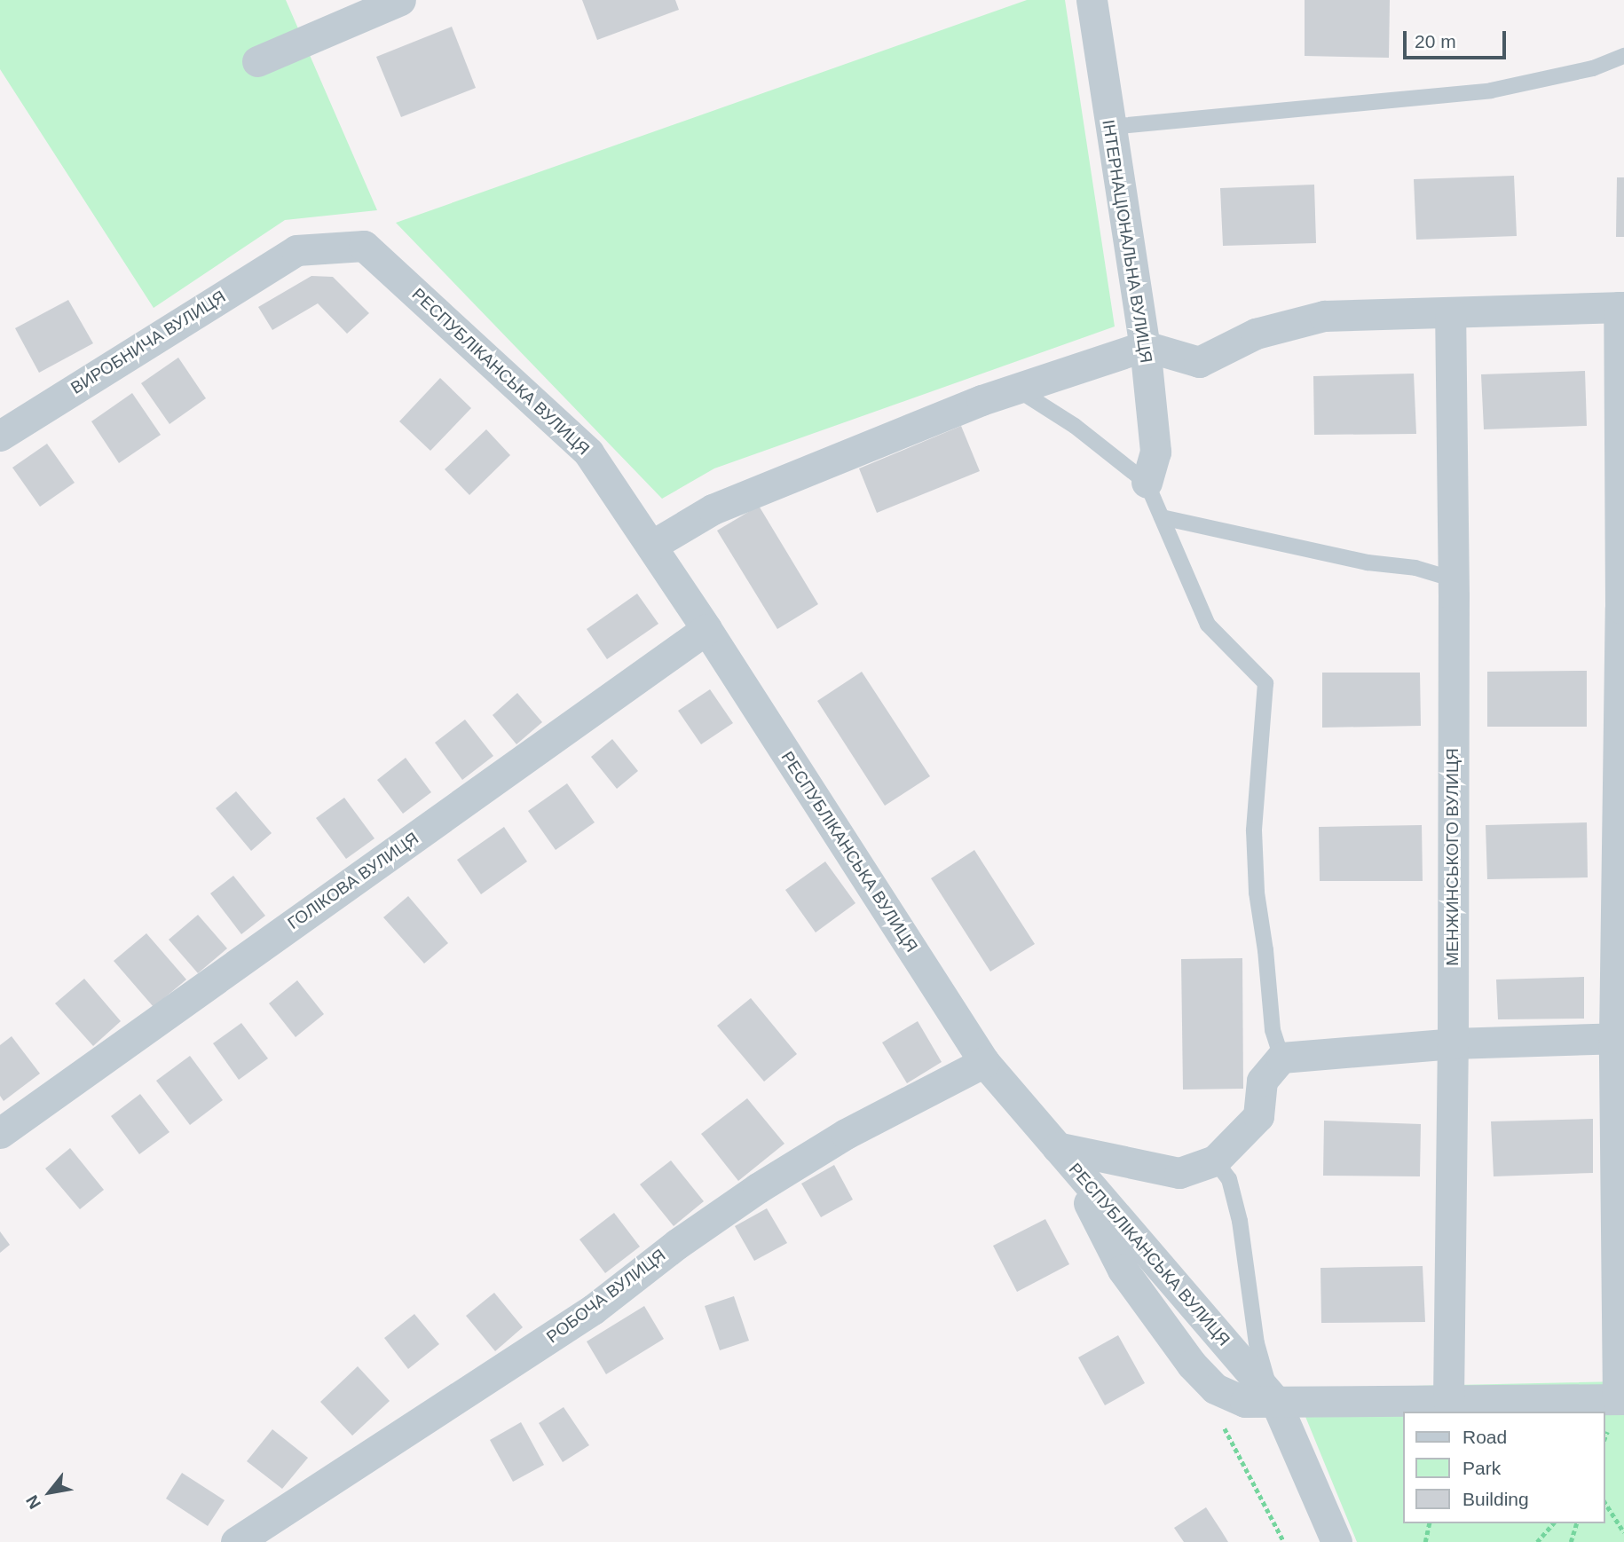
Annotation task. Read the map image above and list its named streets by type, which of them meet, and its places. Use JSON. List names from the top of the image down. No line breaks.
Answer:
{"streets":{"street":["ІНТЕРНАЦІОНАЛЬНА ВУЛИЦЯ","ВИРОБНИЧА ВУЛИЦЯ","РЕСПУБЛІКАНСЬКА ВУЛИЦЯ","МЕНЖИНСЬКОГО ВУЛИЦЯ","ГОЛІКОВА ВУЛИЦЯ","РОБОЧА ВУЛИЦЯ"]},"crossings":[["ВИРОБНИЧА ВУЛИЦЯ","РЕСПУБЛІКАНСЬКА ВУЛИЦЯ"],["РЕСПУБЛІКАНСЬКА ВУЛИЦЯ","ГОЛІКОВА ВУЛИЦЯ"],["РЕСПУБЛІКАНСЬКА ВУЛИЦЯ","РОБОЧА ВУЛИЦЯ"]],"legend":["Road","Park","Building"],"scale_bar":"20 m","north":"bottom left"}
